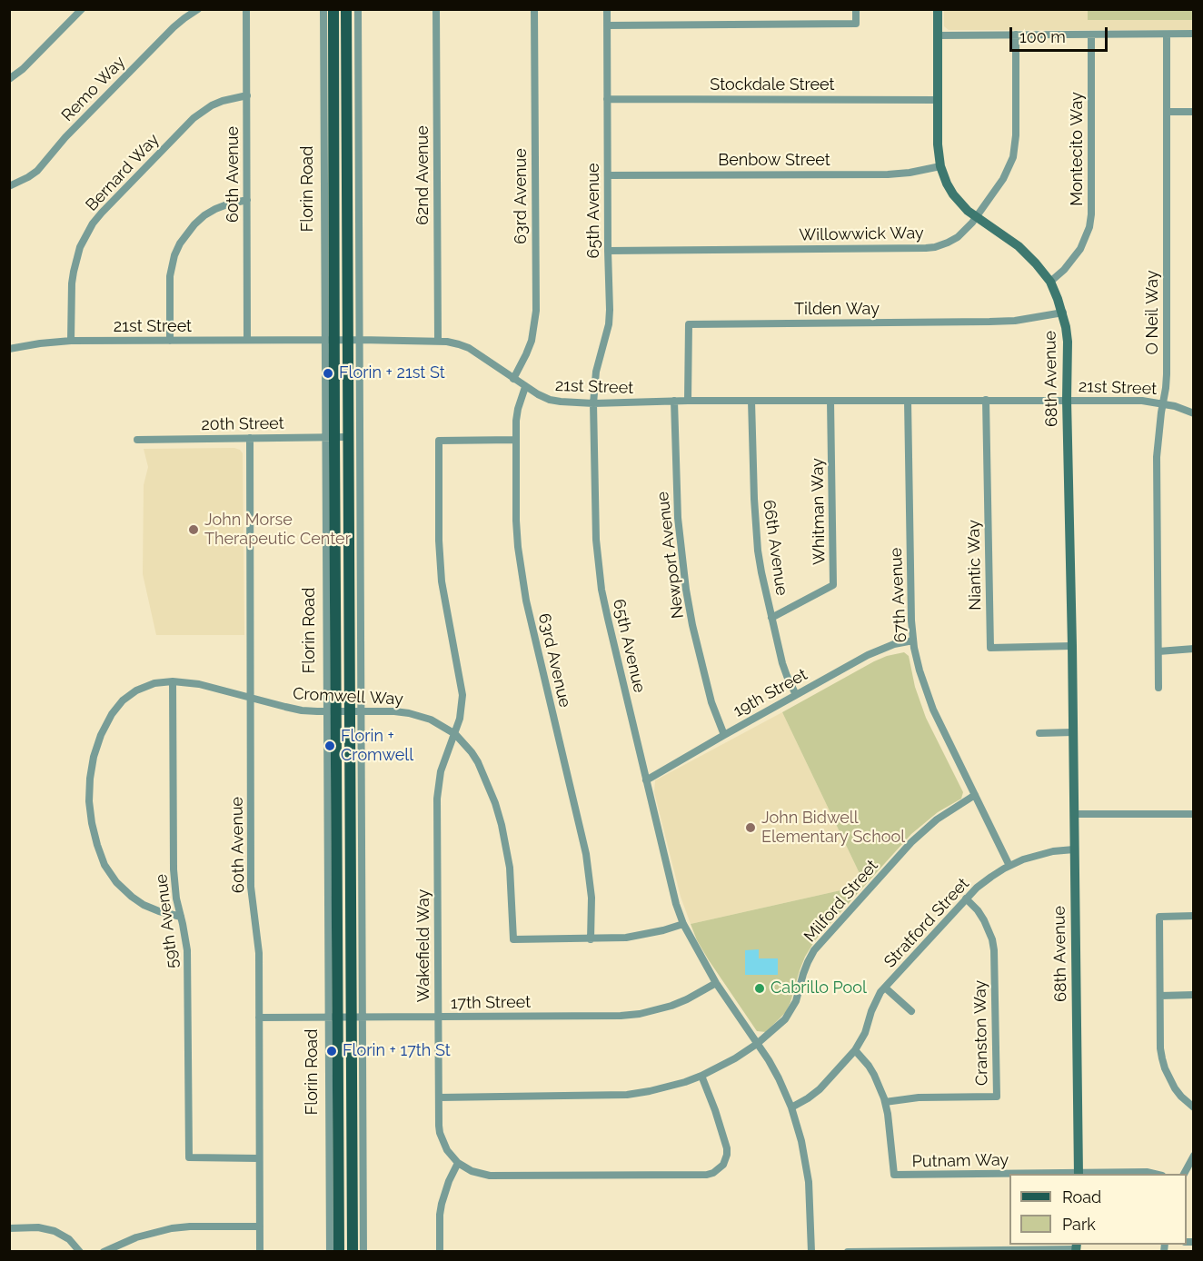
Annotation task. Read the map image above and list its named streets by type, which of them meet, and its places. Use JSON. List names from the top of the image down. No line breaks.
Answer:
{"streets":{"main road":["Florin Road"],"street":["Stockdale Street","Remo Way","Montecito Way","Benbow Street","Bernard Way","60th Avenue","62nd Avenue","63rd Avenue","65th Avenue","Willowwick Way","Tilden Way","O Neil Way","21st Street","68th Avenue","20th Street","Whitman Way","66th Avenue","Newport Avenue","Niantic Way","67th Avenue","19th Street","Cromwell Way","Milford Street","59th Avenue","Stratford Street","Wakefield Way","17th Street","Cranston Way","Putnam Way"]},"crossings":[["Stockdale Street","65th Avenue"],["Stockdale Street","68th Avenue"],["Montecito Way","68th Avenue"],["Benbow Street","65th Avenue"],["Benbow Street","68th Avenue"],["Bernard Way","60th Avenue"],["Bernard Way","21st Street"],["60th Avenue","21st Street"],["60th Avenue","20th Street"],["60th Avenue","Cromwell Way"],["60th Avenue","59th Avenue"],["60th Avenue","17th Street"],["62nd Avenue","21st Street"],["Florin Road","21st Street"],["Florin Road","20th Street"],["Florin Road","Cromwell Way"],["Florin Road","17th Street"],["63rd Avenue","21st Street"],["63rd Avenue","Cromwell Way"],["63rd Avenue","Wakefield Way"],["65th Avenue","Willowwick Way"],["65th Avenue","21st Street"],["65th Avenue","19th Street"],["65th Avenue","Cromwell Way"],["65th Avenue","Milford Street"],["65th Avenue","Stratford Street"],["65th Avenue","17th Street"],["Willowwick Way","68th Avenue"],["Tilden Way","21st Street"],["Tilden Way","68th Avenue"],["O Neil Way","21st Street"],["21st Street","68th Avenue"],["21st Street","Whitman Way"],["21st Street","66th Avenue"],["21st Street","Newport Avenue"],["21st Street","Niantic Way"],["21st Street","67th Avenue"],["68th Avenue","Niantic Way"],["68th Avenue","Stratford Street"],["68th Avenue","Putnam Way"],["Whitman Way","66th Avenue"],["66th Avenue","19th Street"],["Newport Avenue","19th Street"],["67th Avenue","19th Street"],["67th Avenue","Milford Street"],["67th Avenue","Stratford Street"],["Cromwell Way","59th Avenue"],["Cromwell Way","Wakefield Way"],["Milford Street","Wakefield Way"],["Stratford Street","Cranston Way"],["Stratford Street","Putnam Way"],["Wakefield Way","17th Street"],["Cranston Way","Putnam Way"]],"places":["Florin + 21st St","John Morse Therapeutic Center","Florin + Cromwell","John Bidwell Elementary School","Cabrillo Pool","Florin + 17th St"],"legend":["Road","Park"],"scale_bar":"100 m"}
